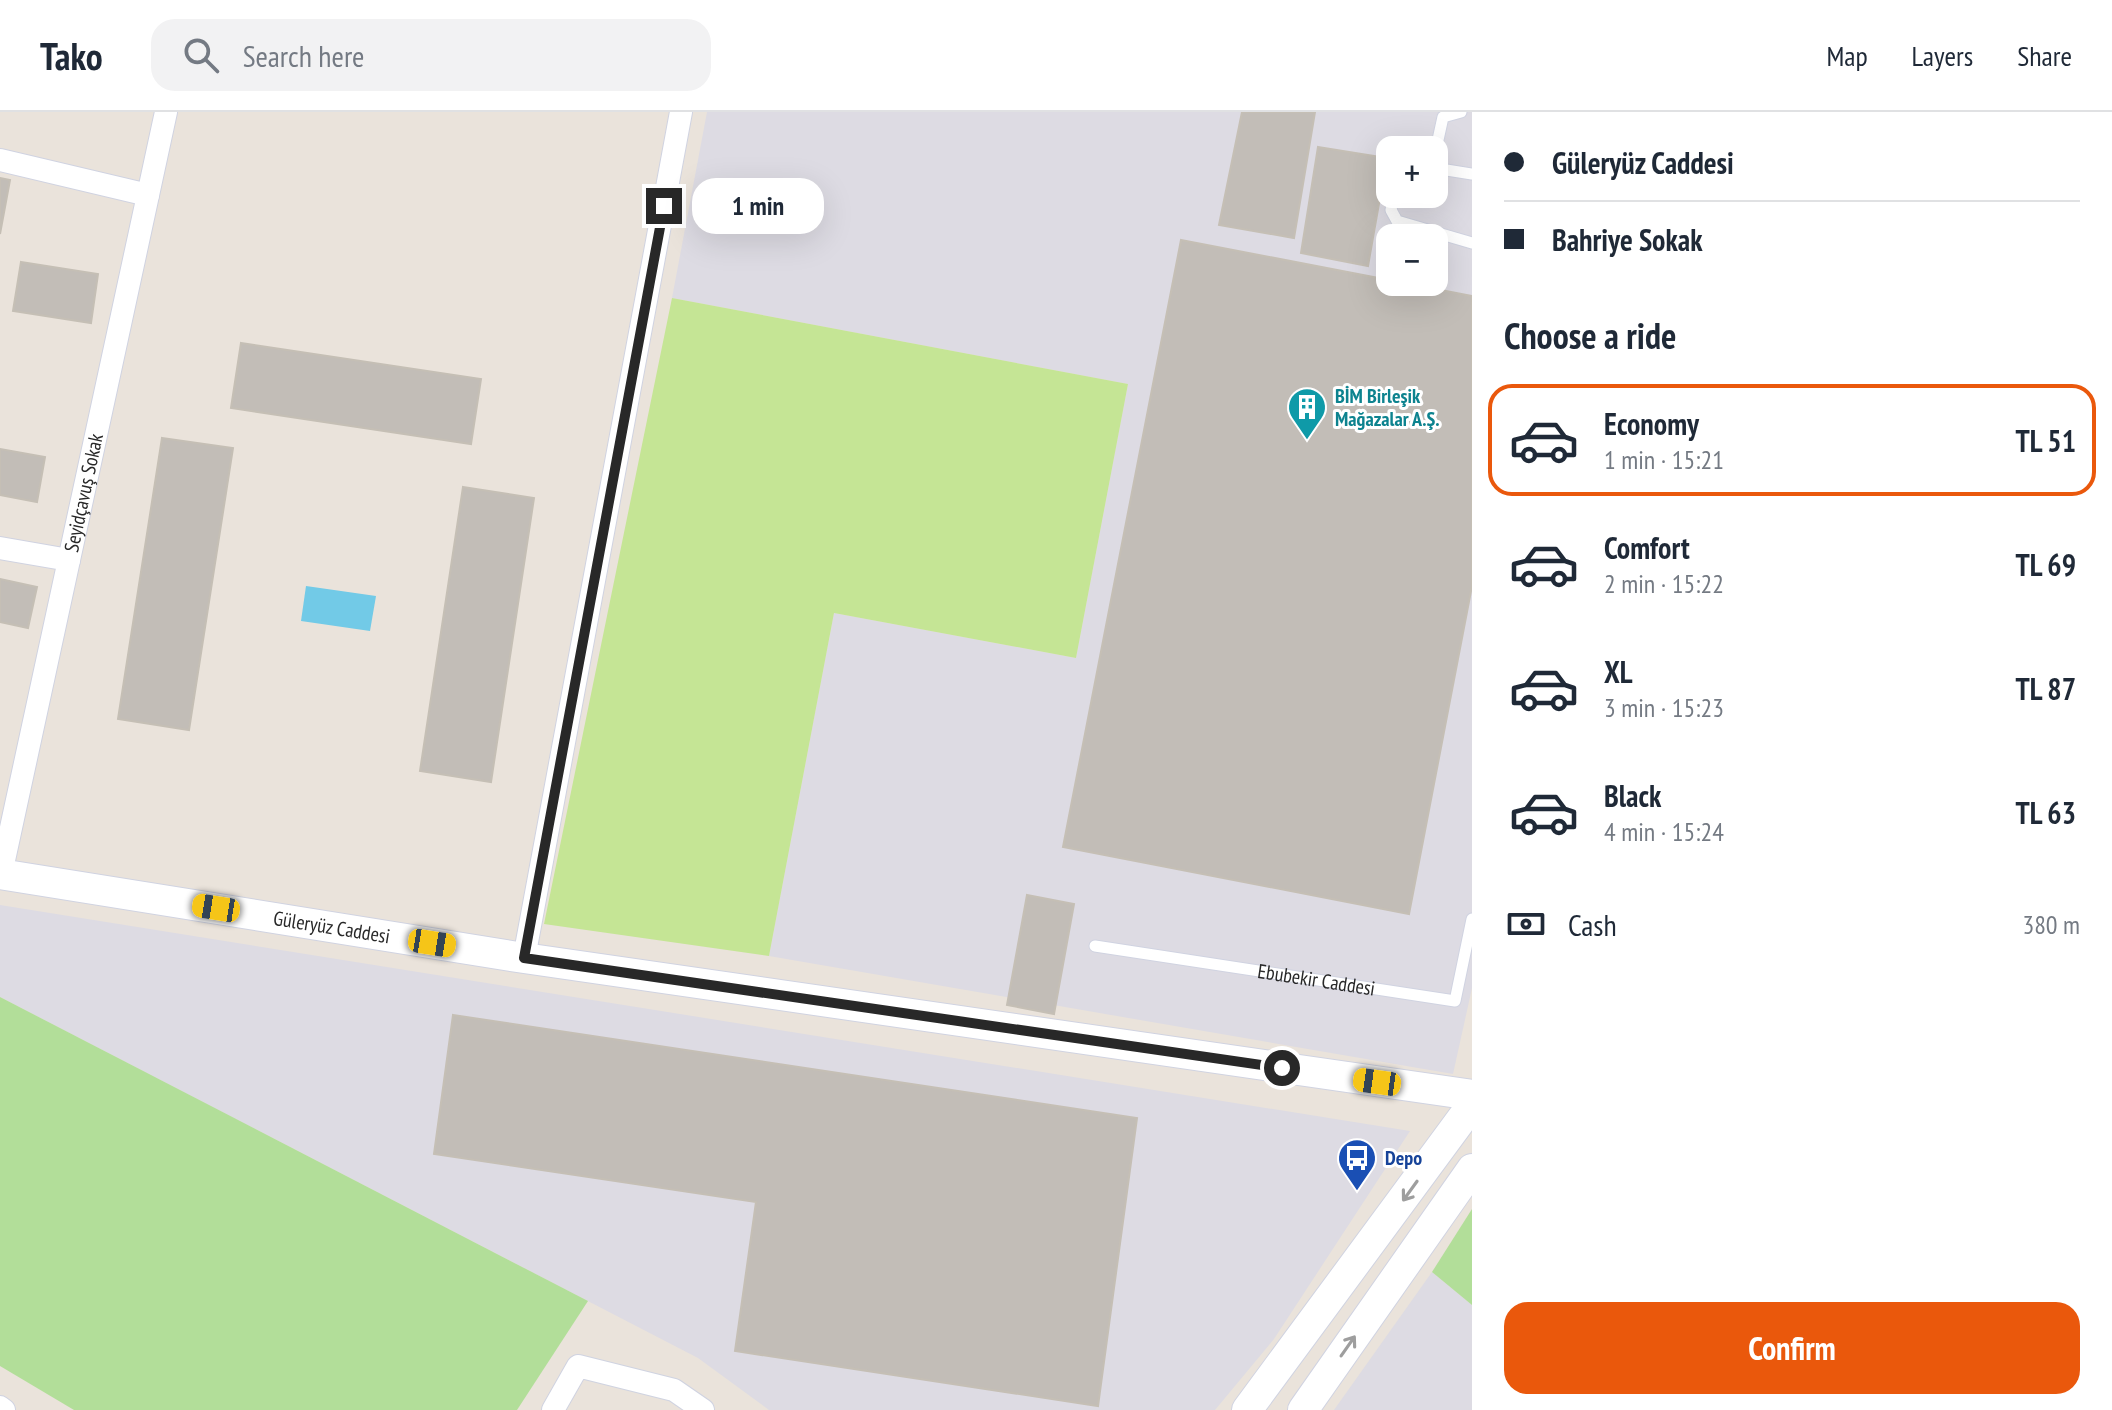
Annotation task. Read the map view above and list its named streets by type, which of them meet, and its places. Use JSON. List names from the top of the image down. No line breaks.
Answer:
{"streets":{"street":["Seyidçavuş Sokak","Güleryüz Caddesi"],"lane":["Ebubekir Caddesi"]},"crossings":[["Seyidçavuş Sokak","Güleryüz Caddesi"]],"places":{"building":["BİM Birleşik Mağazalar A.Ş."],"bus stop":["Depo"]},"page":{"header":"Tako","search":"Search here","nav":["Map","Layers","Share"],"banner":["Güleryüz Caddesi","Bahriye Sokak"],"map_buttons":["+","−"],"bubble":"1 min","heading":"Choose a ride","list":[{"name":"Economy","note":"1 min · 15:21","value":"TL 51"},{"name":"Comfort","note":"2 min · 15:22","value":"TL 69"},{"name":"XL","note":"3 min · 15:23","value":"TL 87"},{"name":"Black","note":"4 min · 15:24","value":"TL 63"}],"pay":["Cash","380 m"],"buttons":"Confirm"}}
